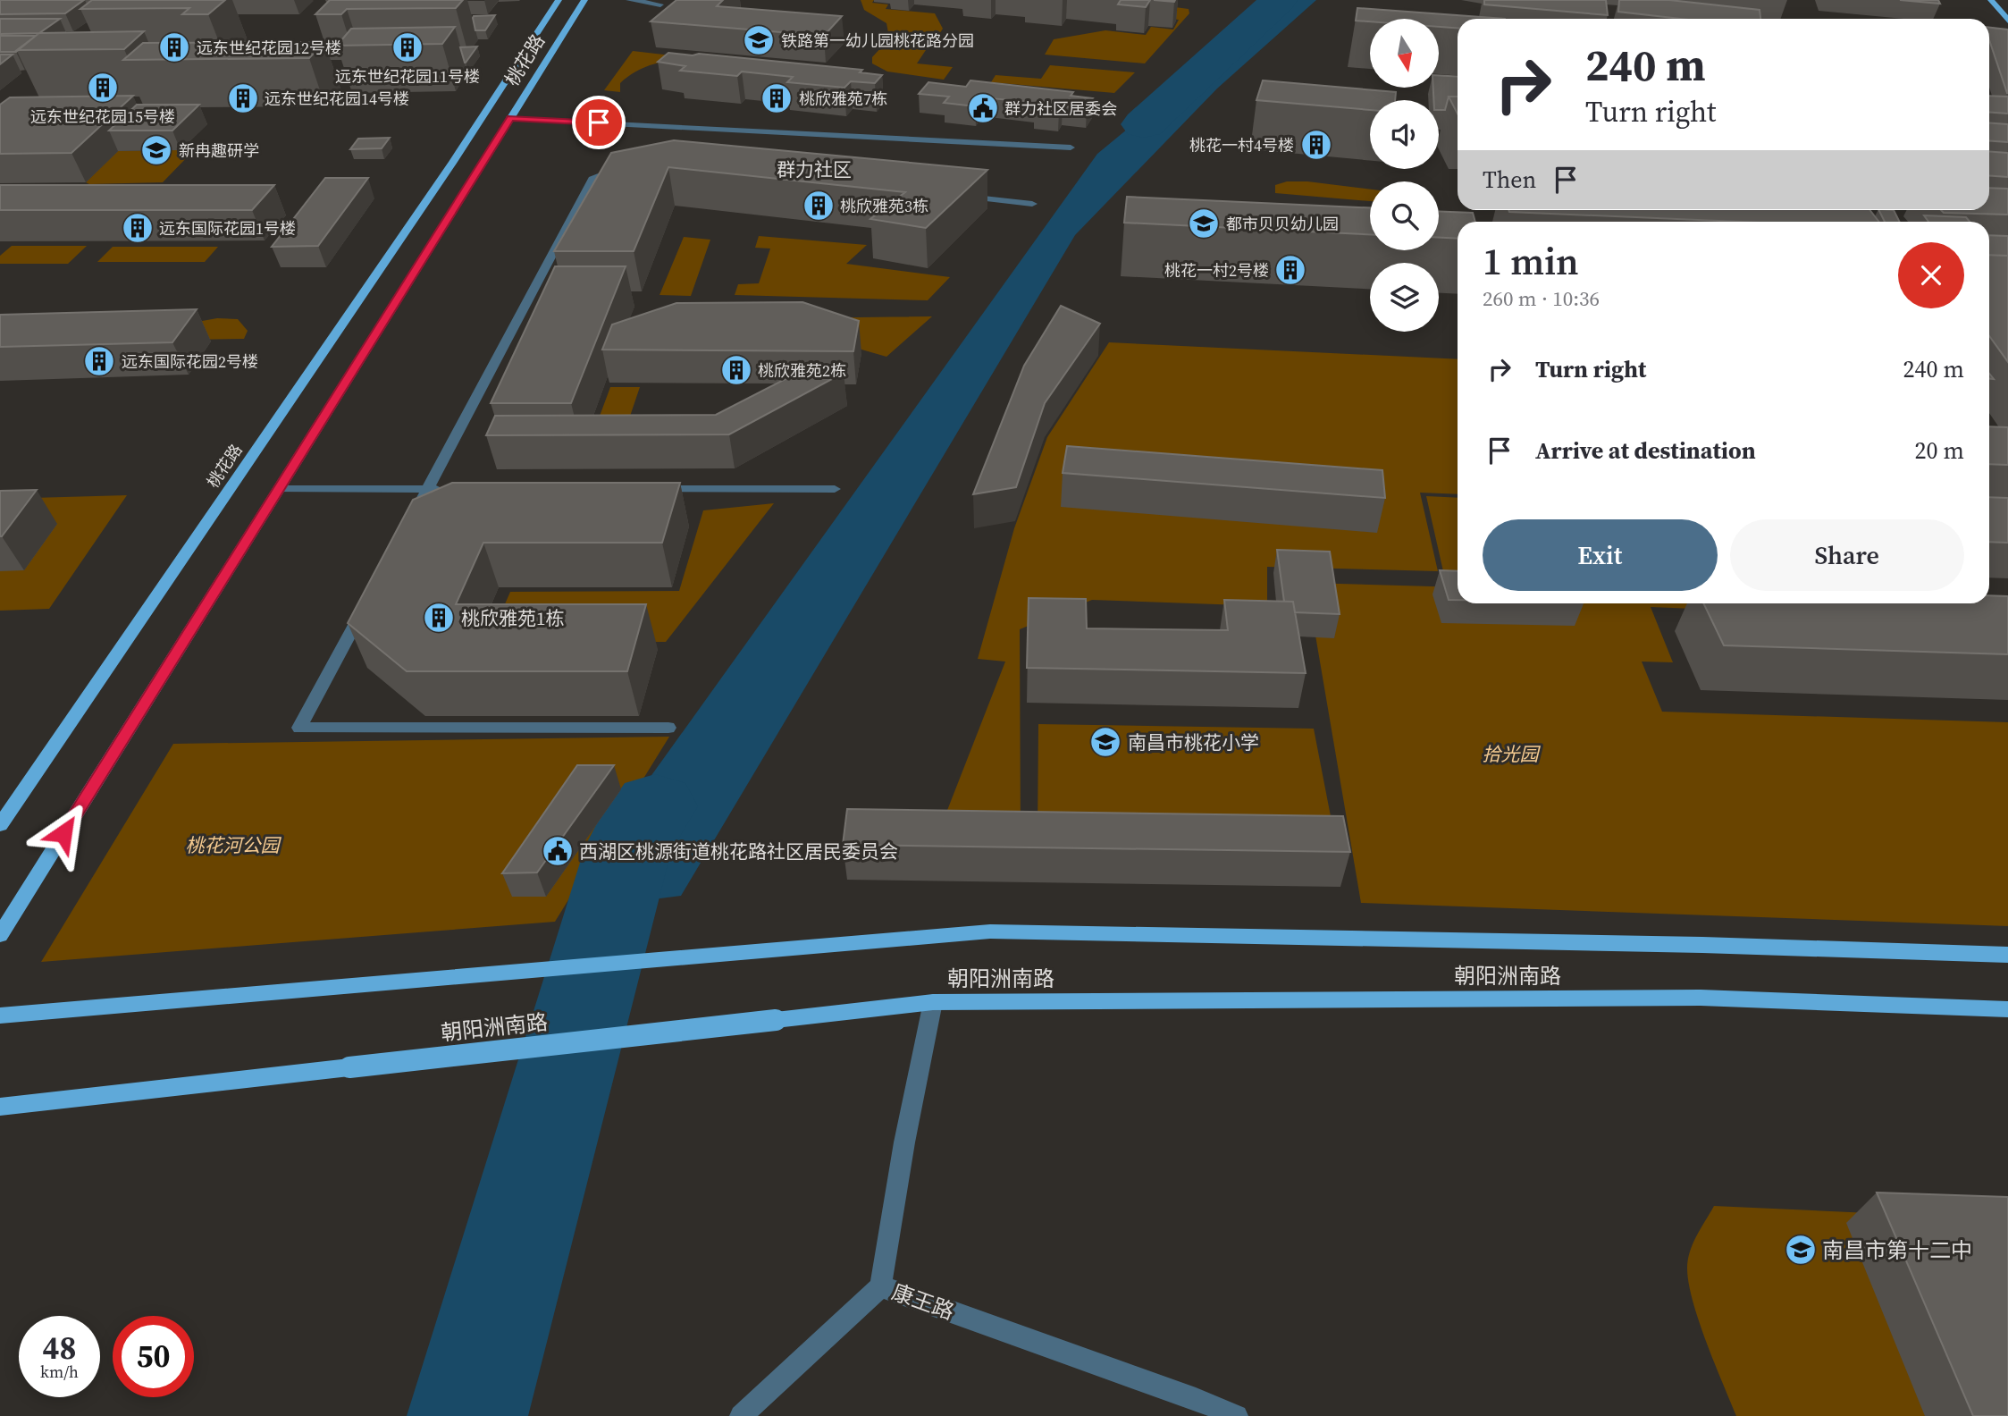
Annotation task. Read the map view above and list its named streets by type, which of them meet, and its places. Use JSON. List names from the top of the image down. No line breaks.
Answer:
{"streets":{"main road":["桃花路","朝阳洲南路"],"street":["康王路"]},"crossings":[["朝阳洲南路","康王路"]],"districts":["群力社区"],"parks":["拾光园","桃花河公园"],"places":{"school or university":["铁路第一幼儿园桃花路分园","新冉趣研学","都市贝贝幼儿园","南昌市桃花小学","南昌市第十二中"],"building":["远东世纪花园12号楼","远东世纪花园11号楼","远东世纪花园15号楼","远东世纪花园14号楼","桃欣雅苑7栋","桃花一村4号楼","桃欣雅苑3栋","远东国际花园1号楼","桃花一村2号楼","远东国际花园2号楼","桃欣雅苑2栋","桃欣雅苑1栋"],"public building":["群力社区居委会","西湖区桃源街道桃花路社区居民委员会"]},"north":"bottom","page":{"turn":["240 m","Turn right"],"then":"Then","heading":["1 min","260 m · 10:36"],"list":[{"name":"Turn right","value":"240 m"},{"name":"Arrive at destination","value":"20 m"}],"buttons":["Exit","Share"],"speed":"48 km/h","limit":"50"}}
